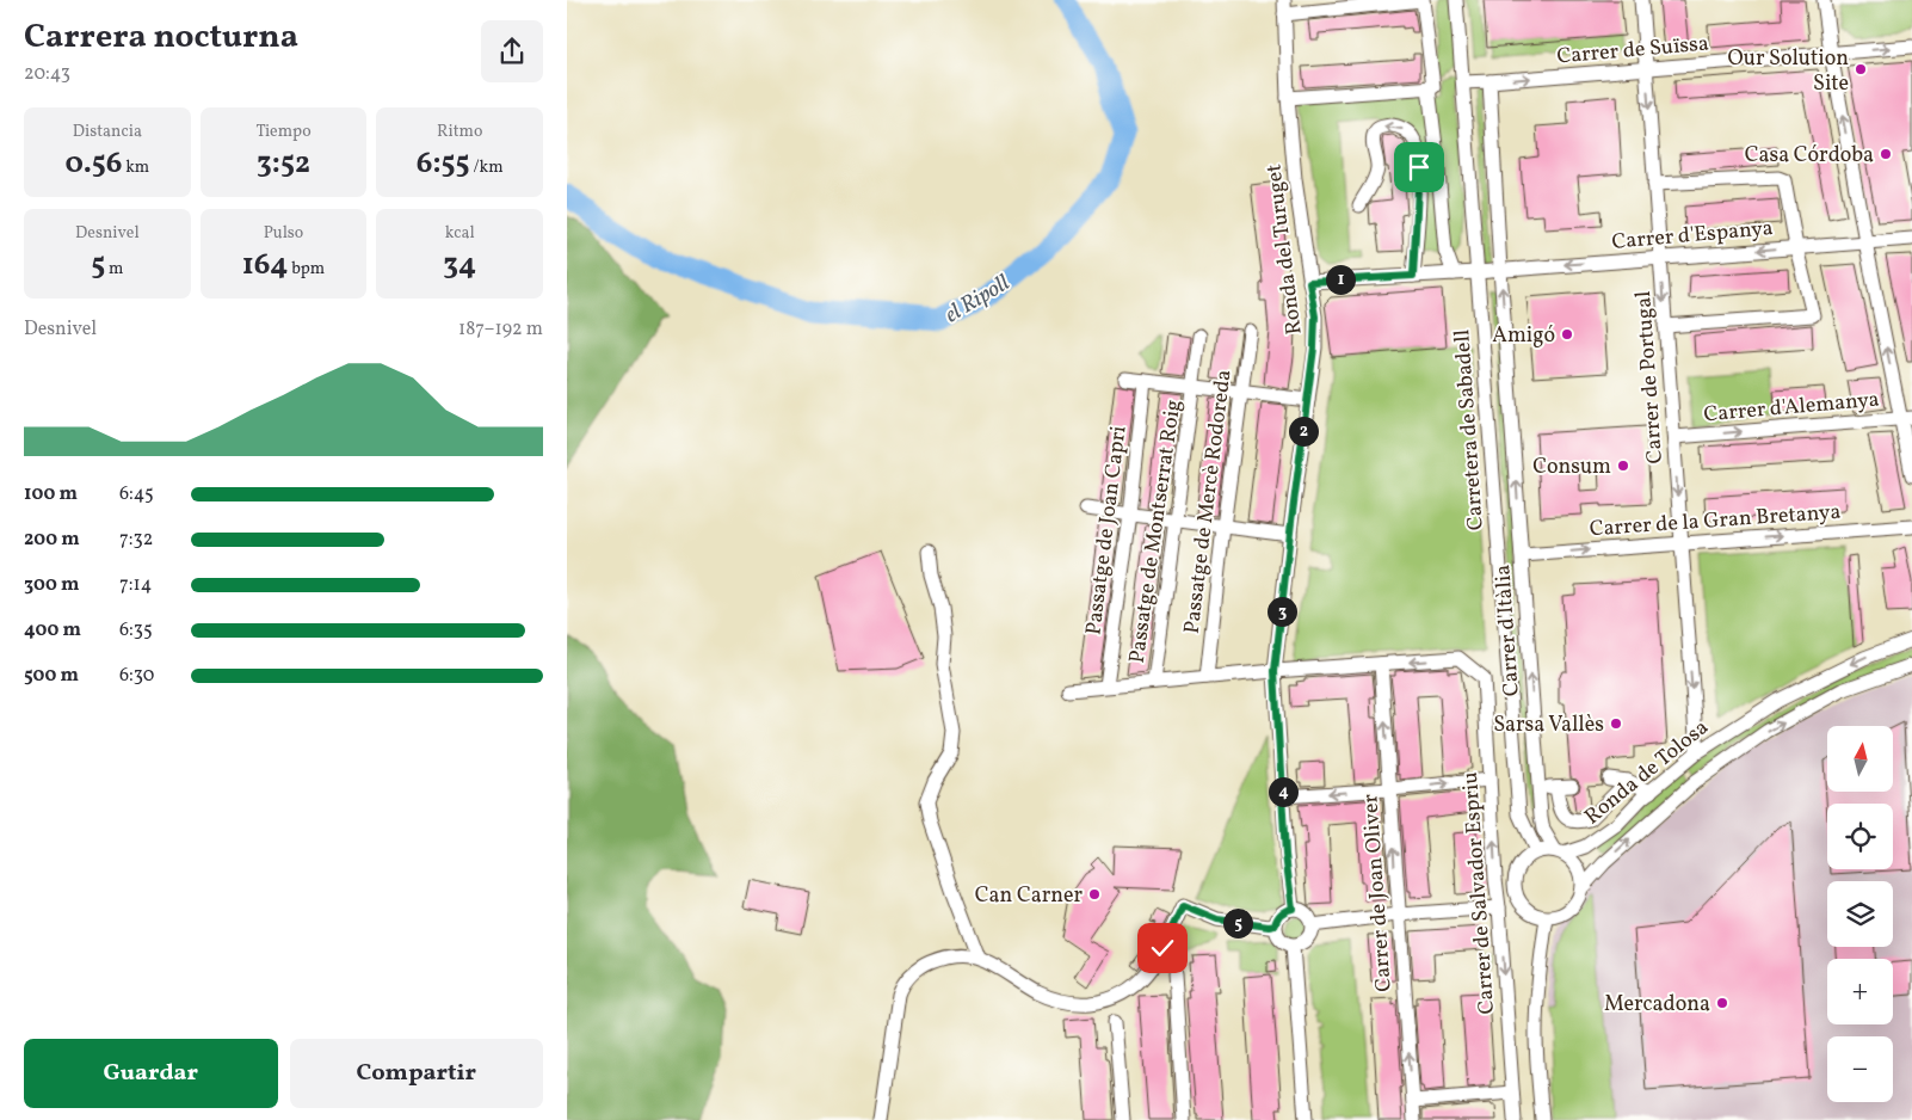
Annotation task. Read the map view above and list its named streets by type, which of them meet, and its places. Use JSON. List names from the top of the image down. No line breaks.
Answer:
{"streets":{"street":["Carrer de Suïssa","Carrer d'Espanya","Ronda del Turuget","Carrer de Portugal","Carrer d'Alemanya","Carretera de Sabadell","Passatge de Mercè Rodoreda","Carrer de la Gran Bretanya","Passatge de Joan Capri","Passatge de Montserrat Roig","Carrer d'Itàlia","Ronda de Tolosa","Carrer de Joan Oliver","Carrer de Salvador Espriu"]},"crossings":[["Carrer de Suïssa","Carrer de Portugal"],["Carrer de Suïssa","Carretera de Sabadell"],["Carrer de Suïssa","Carrer d'Itàlia"],["Carrer d'Espanya","Ronda del Turuget"],["Carrer d'Espanya","Carrer de Portugal"],["Carrer d'Espanya","Carretera de Sabadell"],["Carrer d'Espanya","Carrer d'Itàlia"],["Carrer de Portugal","Carrer d'Alemanya"],["Carrer de Portugal","Carrer de la Gran Bretanya"],["Carrer de Portugal","Ronda de Tolosa"],["Carretera de Sabadell","Carrer d'Itàlia"],["Carretera de Sabadell","Ronda de Tolosa"],["Carrer de la Gran Bretanya","Carrer d'Itàlia"],["Carrer d'Itàlia","Ronda de Tolosa"],["Carrer de Joan Oliver","Carrer de Salvador Espriu"]],"one_way":["Carrer de Suïssa","Carrer d'Espanya","Carrer de Portugal","Carrer d'Alemanya","Carrer de la Gran Bretanya","Carrer d'Itàlia"],"water":["el Ripoll"],"places":["Our Solution Site","Casa Córdoba","Amigó","Consum","Sarsa Vallès","Can Carner","Mercadona"],"north":"top","page":{"heading":["Carrera nocturna","20:43"],"stats":[["Distancia","0.56 km"],["Tiempo","3:52"],["Ritmo","6:55 /km"],["Desnivel","5 m"],["Pulso","164 bpm"],["kcal","34"]],"pins":["1","2","3","4","5"],"chart":["Desnivel","187–192 m"],"list":[{"name":"100 m","note":"6:45"},{"name":"200 m","note":"7:32"},{"name":"300 m","note":"7:14"},{"name":"400 m","note":"6:35"},{"name":"500 m","note":"6:30"}],"map_buttons":["+","−"],"buttons":["Guardar","Compartir"]}}
